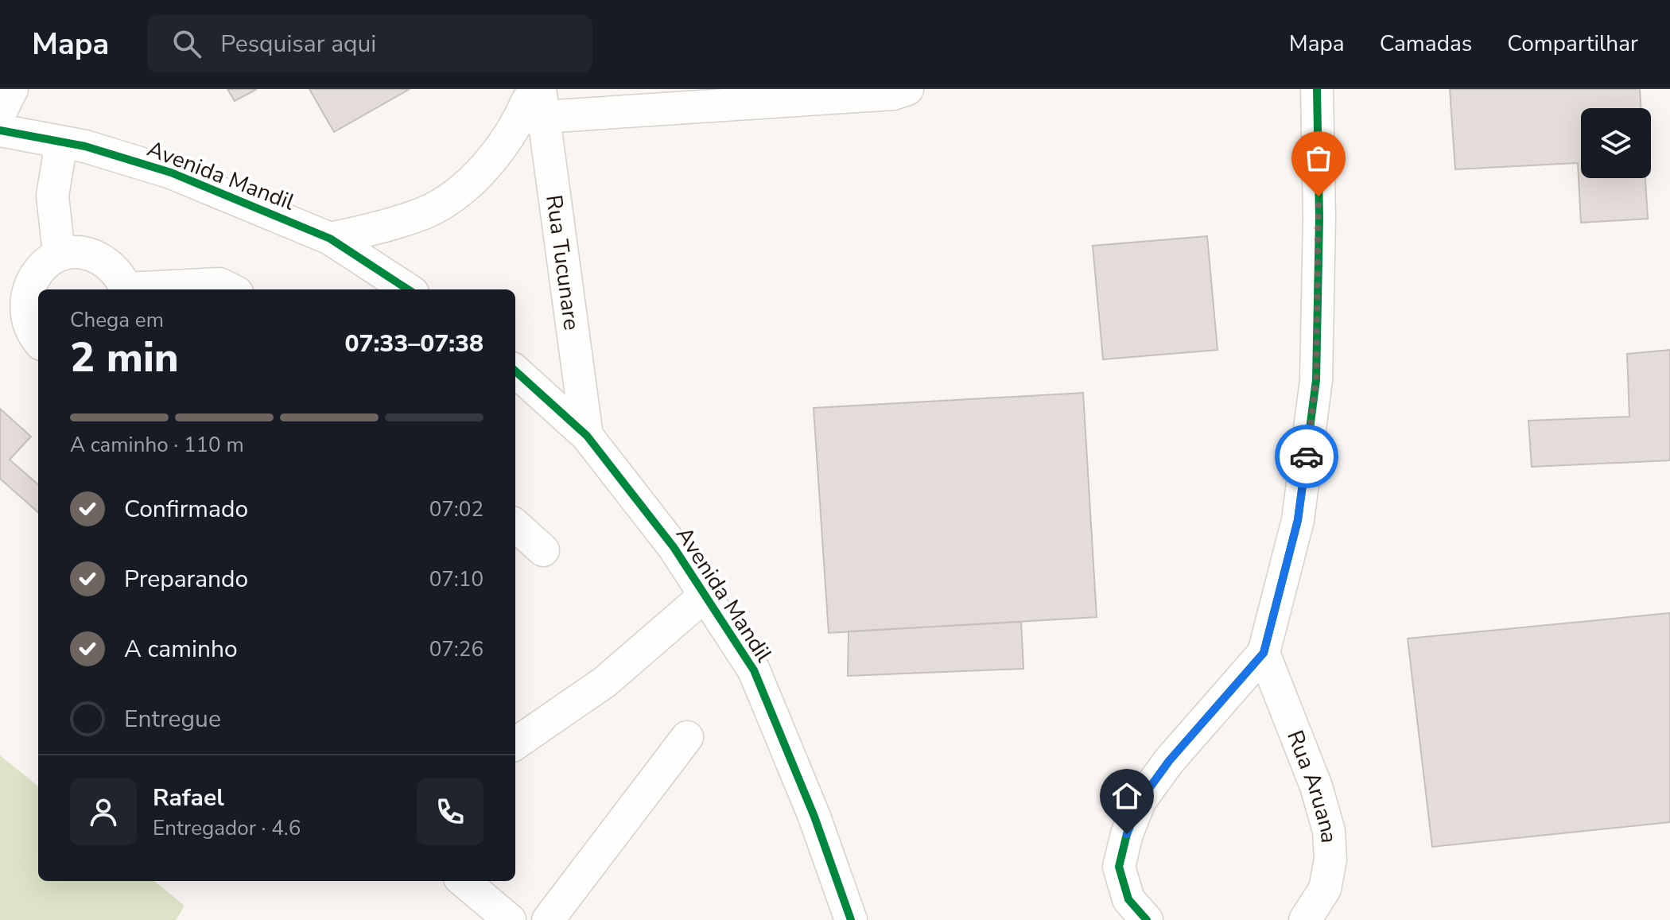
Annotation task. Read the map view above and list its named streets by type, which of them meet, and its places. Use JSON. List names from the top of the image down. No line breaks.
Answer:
{"streets":{"street":["Avenida Mandil","Rua Tucunare","Rua Aruana"]},"crossings":[["Avenida Mandil","Rua Tucunare"]],"page":{"header":"Mapa","search":"Pesquisar aqui","nav":["Mapa","Camadas","Compartilhar"],"heading":["2 min","Chega em","07:33–07:38"],"panel":["Rafael","Entregador · 4.6"],"bar":"A caminho · 110 m","list":[["Confirmado","07:02"],["Preparando","07:10"],["A caminho","07:26"],"Entregue"]}}
